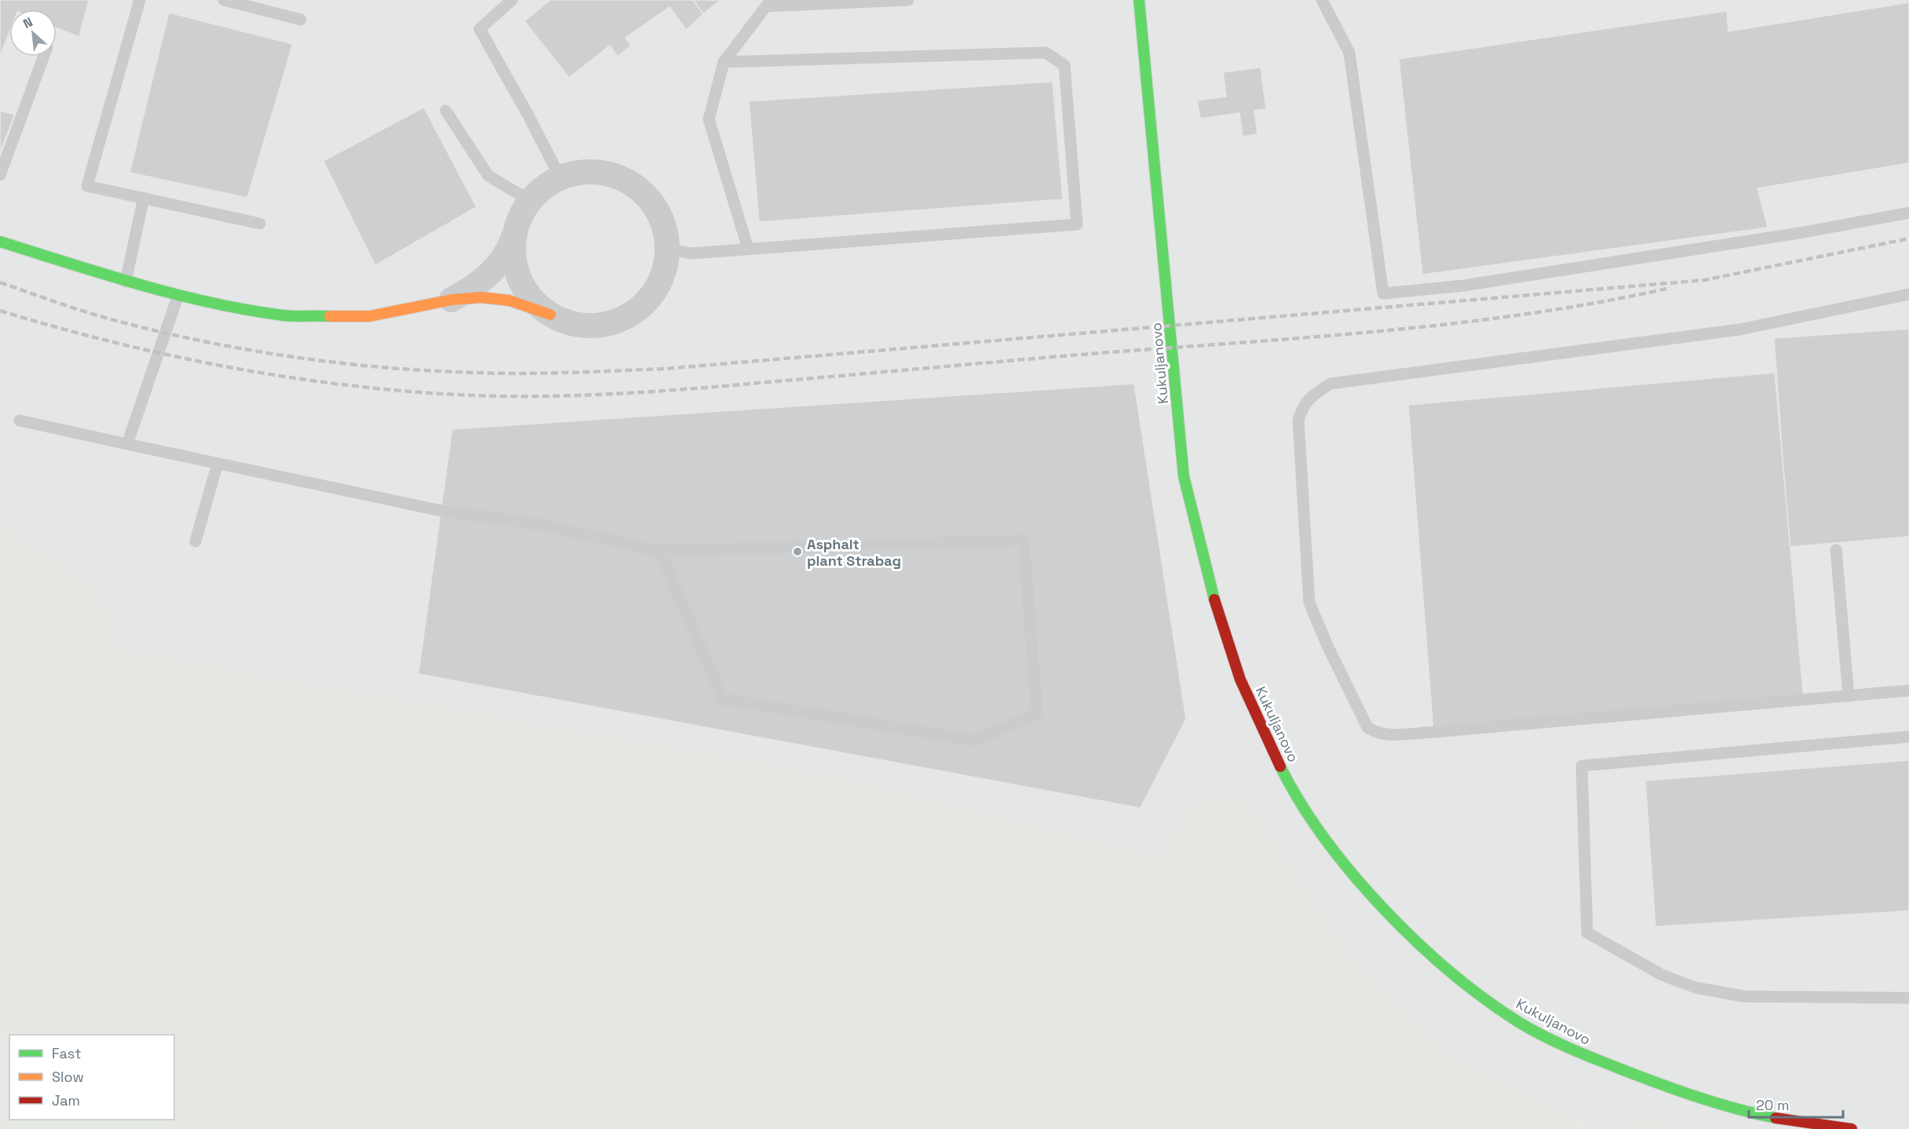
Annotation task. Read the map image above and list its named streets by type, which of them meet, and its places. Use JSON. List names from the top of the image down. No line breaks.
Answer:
{"streets":{"main road":["Kukuljanovo"]},"places":["Asphalt plant Strabag"],"legend":["Fast","Slow","Jam"],"scale_bar":"20 m","north":"top left"}
